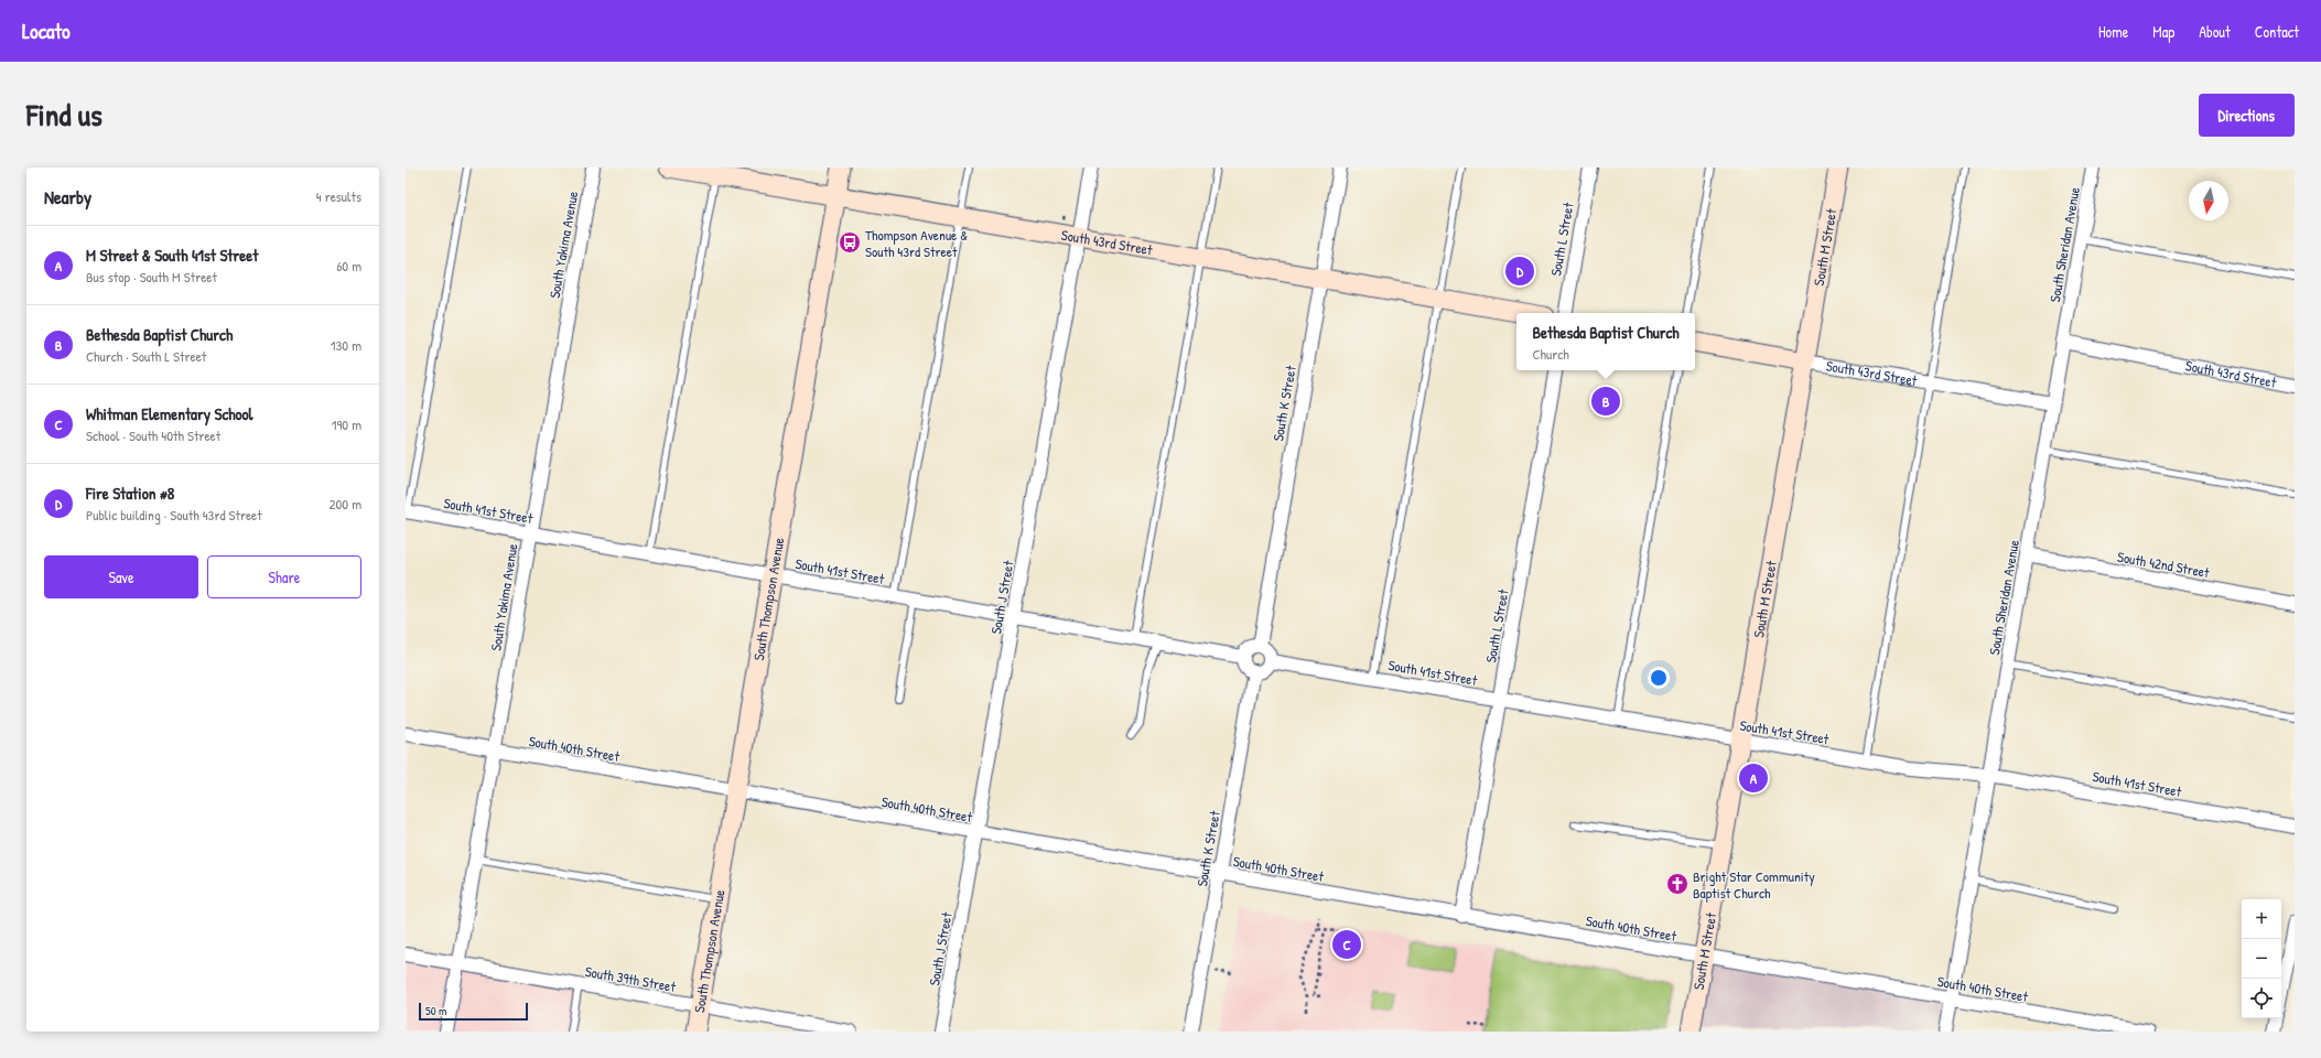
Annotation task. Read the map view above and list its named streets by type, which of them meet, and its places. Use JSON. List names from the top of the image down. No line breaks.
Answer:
{"streets":{"street":["South L Street","South 43rd Street","South Yakima Avenue","South Sheridan Avenue","South M Street","South K Street","South 41st Street","South 42nd Street","South J Street","South Thompson Avenue","South 40th Street","South 39th Street"]},"crossings":[["South L Street","South 41st Street"],["South L Street","South 40th Street"],["South 43rd Street","South Sheridan Avenue"],["South 43rd Street","South M Street"],["South 43rd Street","South K Street"],["South 43rd Street","South J Street"],["South 43rd Street","South Thompson Avenue"],["South Yakima Avenue","South 41st Street"],["South Yakima Avenue","South 40th Street"],["South Yakima Avenue","South 39th Street"],["South Sheridan Avenue","South 41st Street"],["South Sheridan Avenue","South 42nd Street"],["South Sheridan Avenue","South 40th Street"],["South M Street","South 41st Street"],["South M Street","South 40th Street"],["South K Street","South 41st Street"],["South K Street","South 40th Street"],["South 41st Street","South J Street"],["South 41st Street","South Thompson Avenue"],["South J Street","South 40th Street"],["South Thompson Avenue","South 40th Street"],["South Thompson Avenue","South 39th Street"]],"places":{"bus stop":["Thompson Avenue & South 43rd Street"],"church":["Bright Star Community Baptist Church"]},"scale_bar":"50 m","north":"bottom","page":{"header":"Locato","nav":["Home","Map","About","Contact"],"title":"Find us","buttons":["Directions",["Save","Share"]],"heading":["Nearby","4 results"],"list":[{"mark":"A","name":"M Street & South 41st Street","note":"Bus stop · South M Street","value":"60 m"},{"mark":"B","name":"Bethesda Baptist Church","note":"Church · South L Street","value":"130 m"},{"mark":"C","name":"Whitman Elementary School","note":"School · South 40th Street","value":"190 m"},{"mark":"D","name":"Fire Station #8","note":"Public building · South 43rd Street","value":"200 m"}],"pins":["D","B","A","C"],"popup":["Bethesda Baptist Church","Church"],"map_buttons":["+","−"],"scale":"50 m"}}
